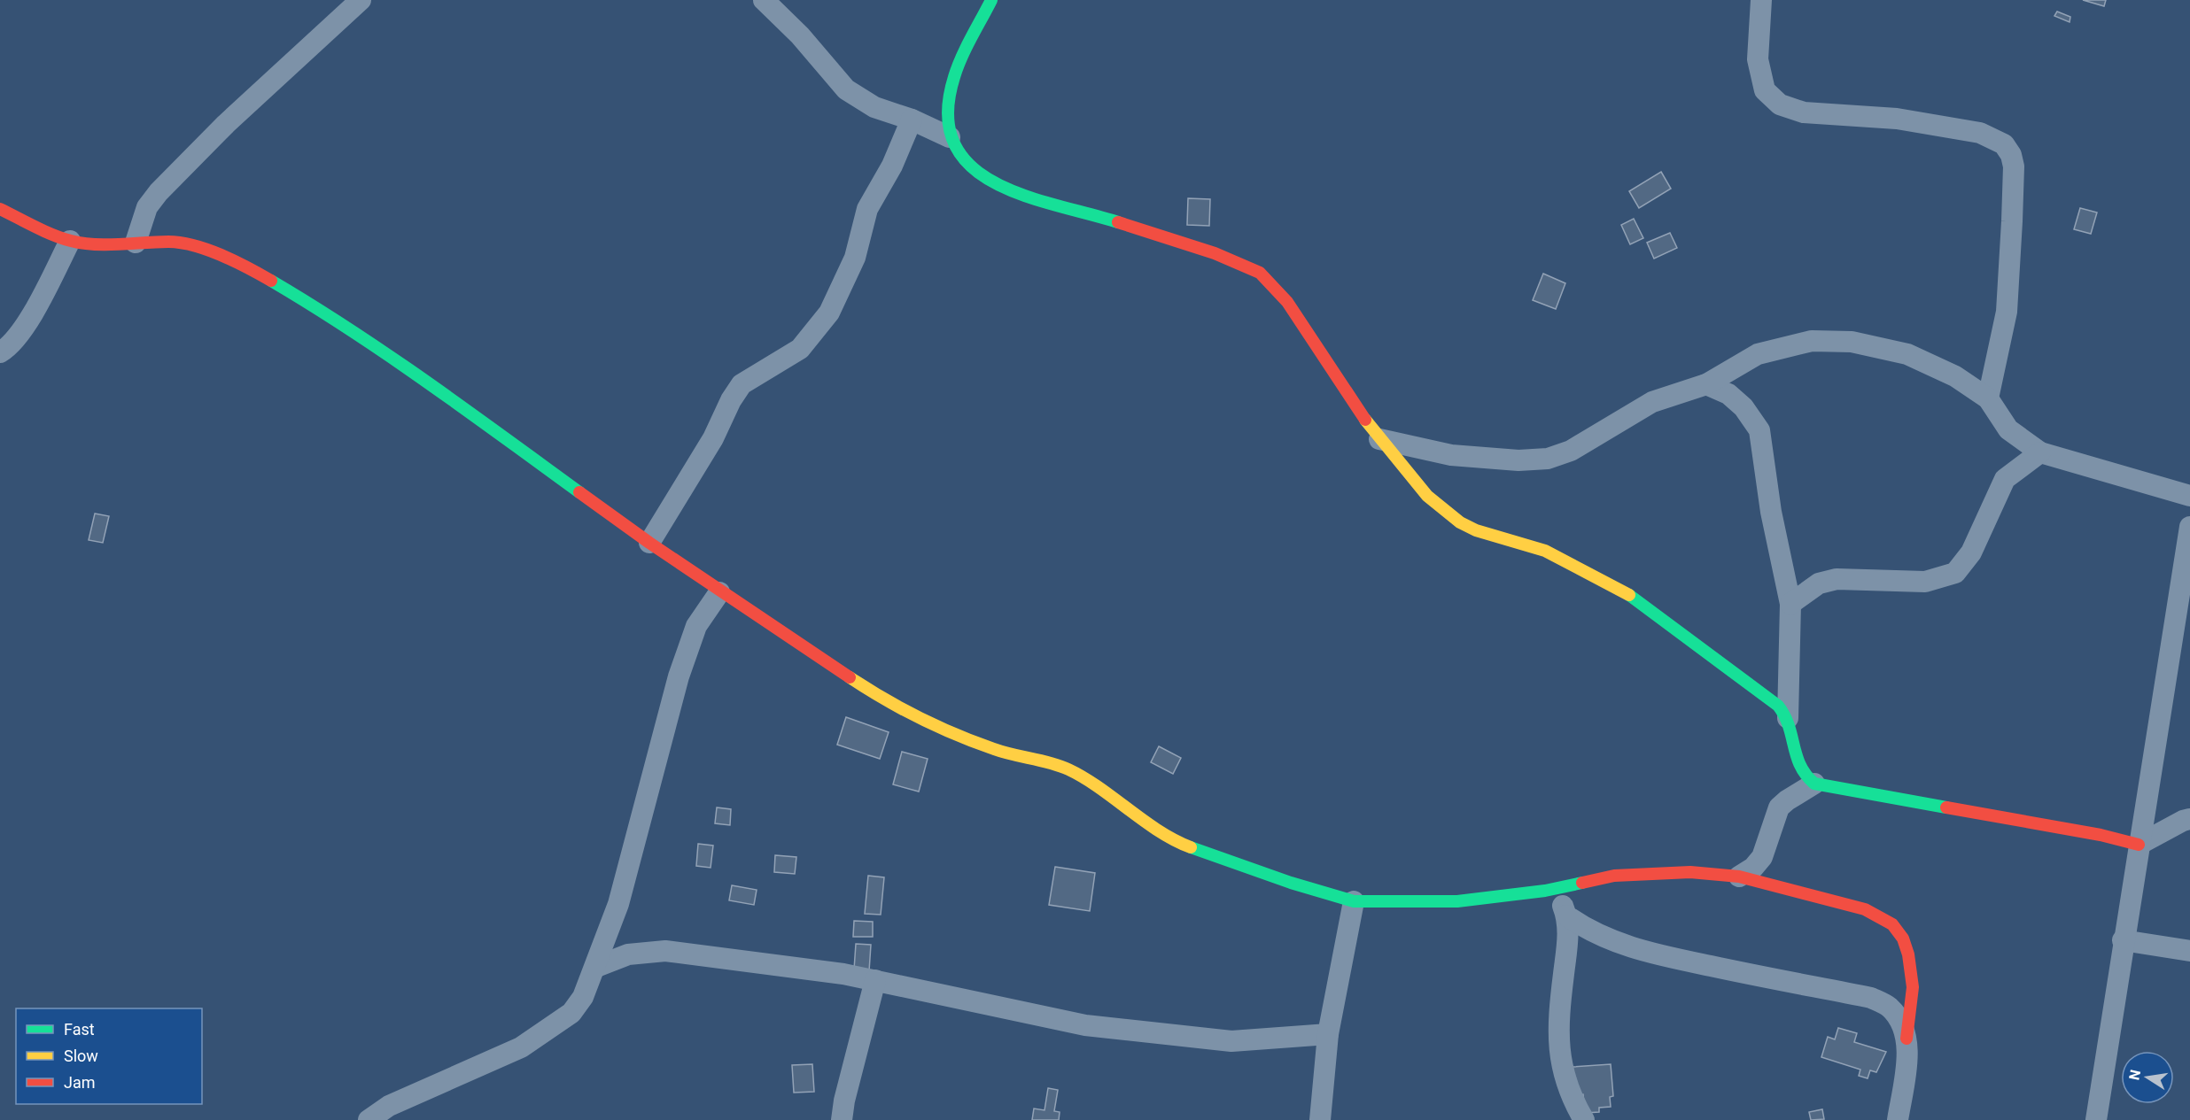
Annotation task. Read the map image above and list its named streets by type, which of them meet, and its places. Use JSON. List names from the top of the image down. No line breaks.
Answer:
{"legend":["Fast","Slow","Jam"],"north":"left"}
